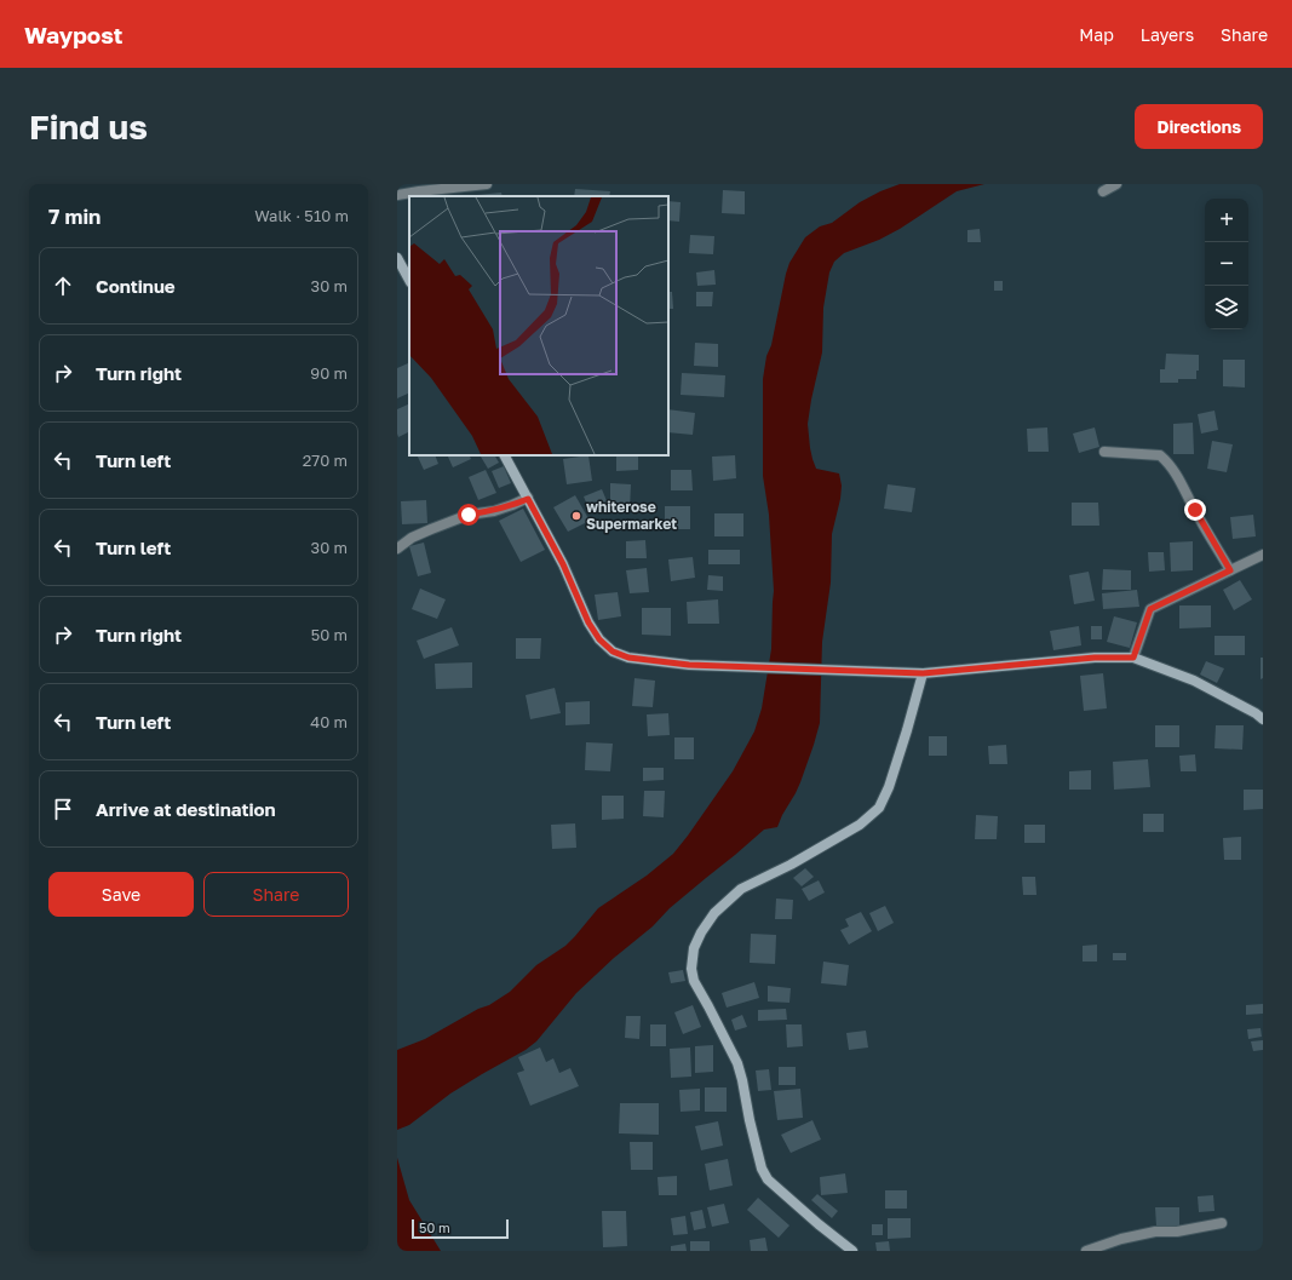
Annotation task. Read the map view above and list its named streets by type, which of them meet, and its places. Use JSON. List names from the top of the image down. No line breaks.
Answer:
{"places":["whiterose Supermarket"],"scale_bar":"50 m","page":{"header":"Waypost","nav":["Map","Layers","Share"],"buttons":["Directions",["Save","Share"]],"title":"Find us","heading":["7 min","Walk · 510 m"],"map_buttons":["+","−"],"list":[["Continue","30 m"],["Turn right","90 m"],["Turn left","270 m"],["Turn left","30 m"],["Turn right","50 m"],["Turn left","40 m"],"Arrive at destination"],"scale":"50 m"}}
